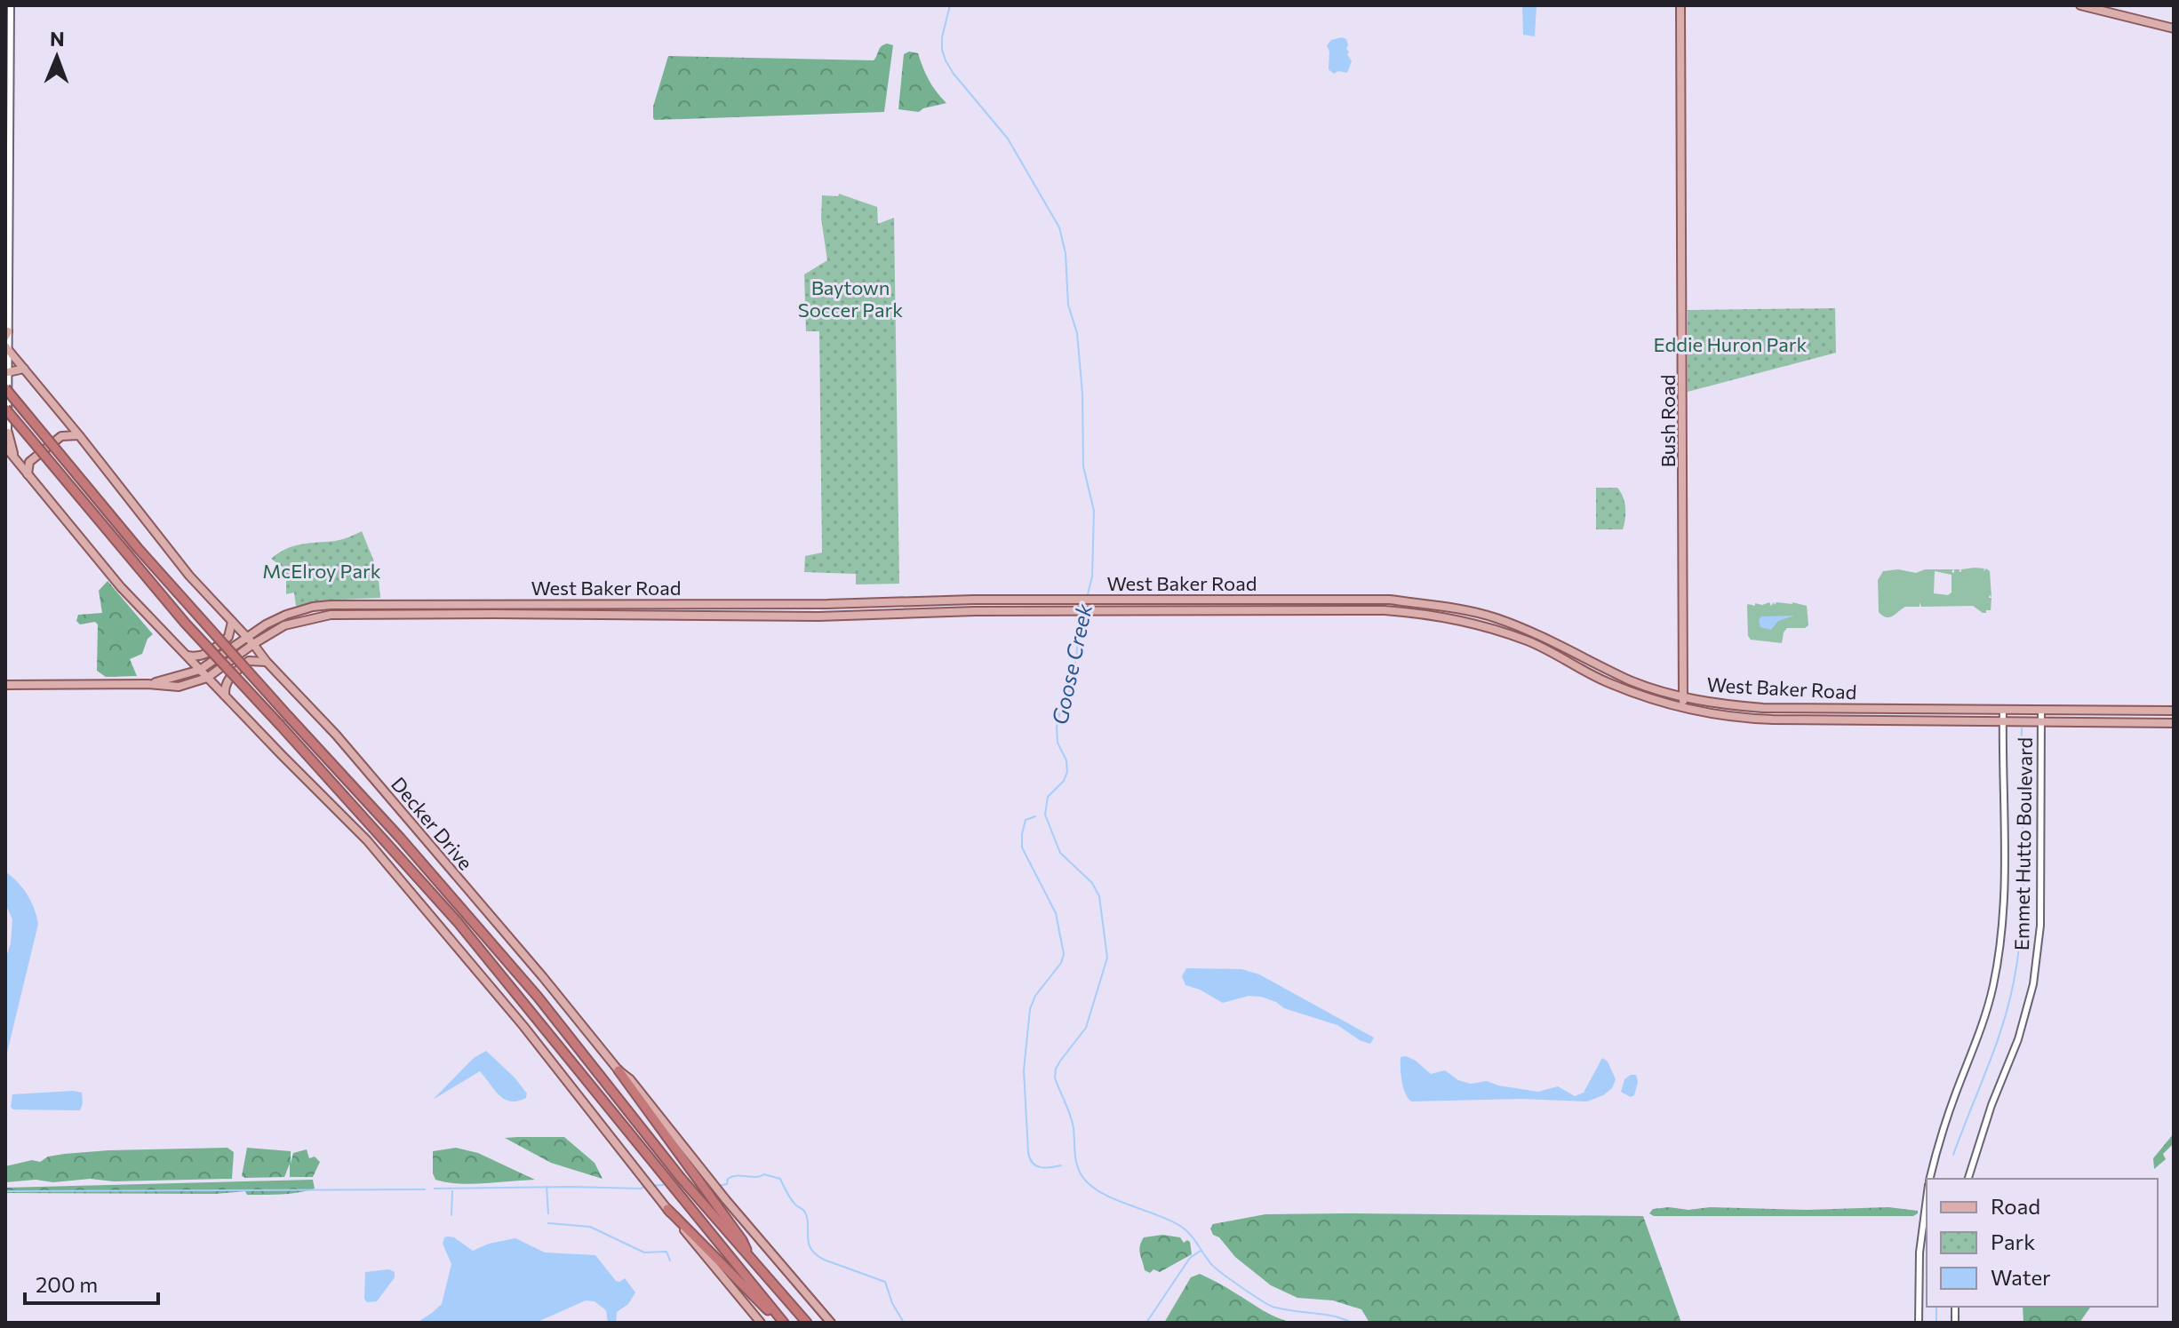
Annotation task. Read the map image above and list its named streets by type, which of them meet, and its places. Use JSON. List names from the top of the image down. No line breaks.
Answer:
{"streets":{"highway":["Decker Drive"],"main road":["Bush Road","West Baker Road"],"street":["Emmet Hutto Boulevard"]},"crossings":[["Bush Road","West Baker Road"],["West Baker Road","Decker Drive"],["West Baker Road","Emmet Hutto Boulevard"]],"water":["Goose Creek"],"parks":["Baytown Soccer Park","Eddie Huron Park","McElroy Park"],"legend":["Road","Park","Water"],"scale_bar":"200 m","north":"top"}
